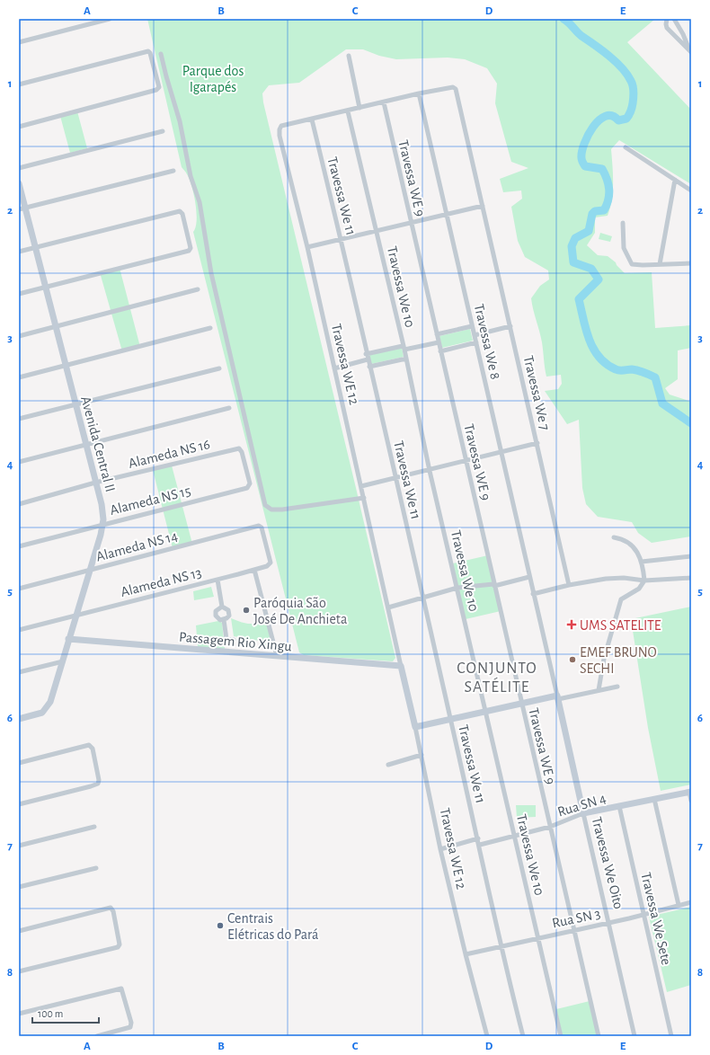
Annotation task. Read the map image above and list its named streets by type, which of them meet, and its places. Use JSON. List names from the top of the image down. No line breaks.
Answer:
{"streets":{"main road":["Travessa WE 12","Avenida Central II","Passagem Rio Xingu","Rua SN 4","Travessa We Oito"],"street":["Travessa WE 9","Travessa We 11","Travessa We 10","Travessa We 8","Travessa We 7","Alameda NS 16","Alameda NS 15","Alameda NS 14","Alameda NS 13","Rua SN 3","Travessa We Sete"]},"crossings":[["Travessa WE 9","Rua SN 4"],["Travessa WE 9","Rua SN 3"],["Travessa We 11","Rua SN 4"],["Travessa We 11","Rua SN 3"],["Travessa We 10","Rua SN 4"],["Travessa We 10","Rua SN 3"],["Travessa WE 12","Passagem Rio Xingu"],["Travessa WE 12","Rua SN 3"],["Avenida Central II","Alameda NS 16"],["Avenida Central II","Alameda NS 15"],["Avenida Central II","Alameda NS 14"],["Avenida Central II","Alameda NS 13"],["Avenida Central II","Passagem Rio Xingu"],["Alameda NS 16","Alameda NS 15"],["Alameda NS 14","Alameda NS 13"],["Rua SN 4","Travessa We Oito"],["Rua SN 4","Travessa We Sete"],["Travessa We Oito","Rua SN 3"],["Rua SN 3","Travessa We Sete"]],"districts":["CONJUNTO SATÉLITE"],"parks":["Parque dos Igarapés"],"places":{"other":["Paróquia São José De Anchieta","EMEF BRUNO SECHI","Centrais Elétricas do Pará"],"health":["UMS SATELITE"]},"scale_bar":"100 m","grid":{"columns":["A","B","C","D","E"],"rows":["1","2","3","4","5","6","7","8"]}}
